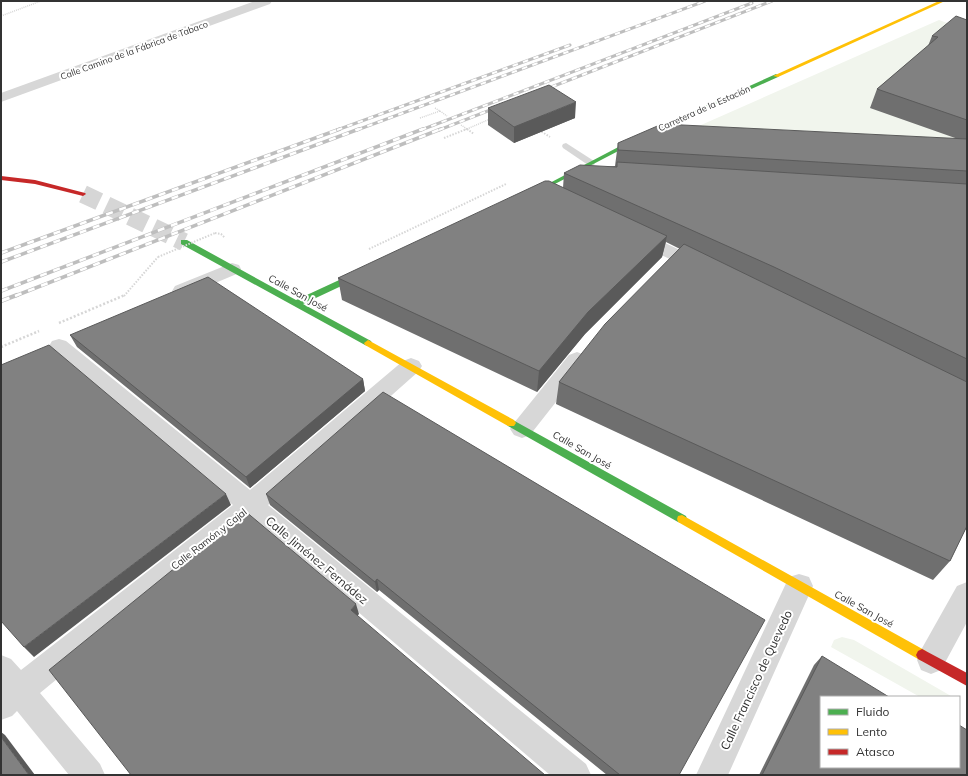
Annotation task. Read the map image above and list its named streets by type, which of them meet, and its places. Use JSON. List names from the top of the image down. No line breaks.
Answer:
{"streets":{"street":["Calle Camino de la Fábrica de Tabaco","Carretera de la Estación","Calle San José","Calle Ramón y Cajal","Calle Jiménez Fernádez","Calle Francisco de Quevedo"]},"crossings":[["Calle San José","Calle Ramón y Cajal"],["Calle San José","Calle Francisco de Quevedo"],["Calle Ramón y Cajal","Calle Jiménez Fernádez"]],"legend":["Fluido","Lento","Atasco"]}
